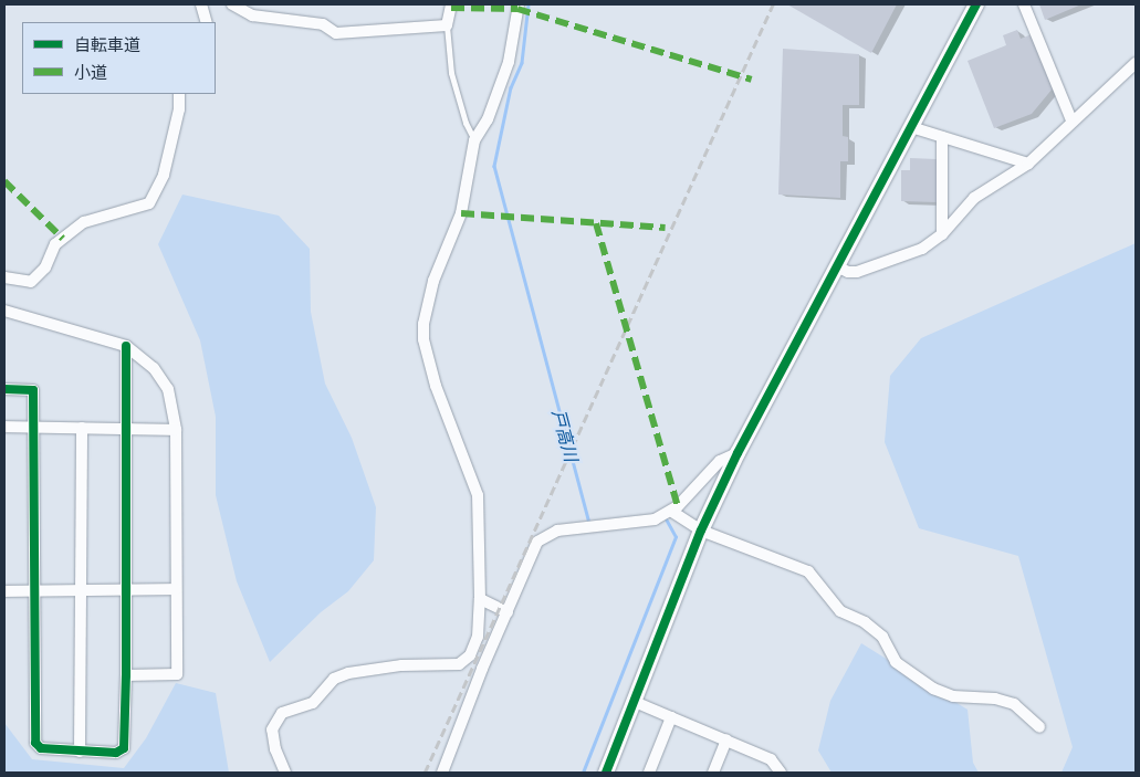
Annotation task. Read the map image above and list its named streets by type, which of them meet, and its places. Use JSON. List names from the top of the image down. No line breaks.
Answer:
{"water":["戸高川"],"legend":["自転車道","小道"]}
